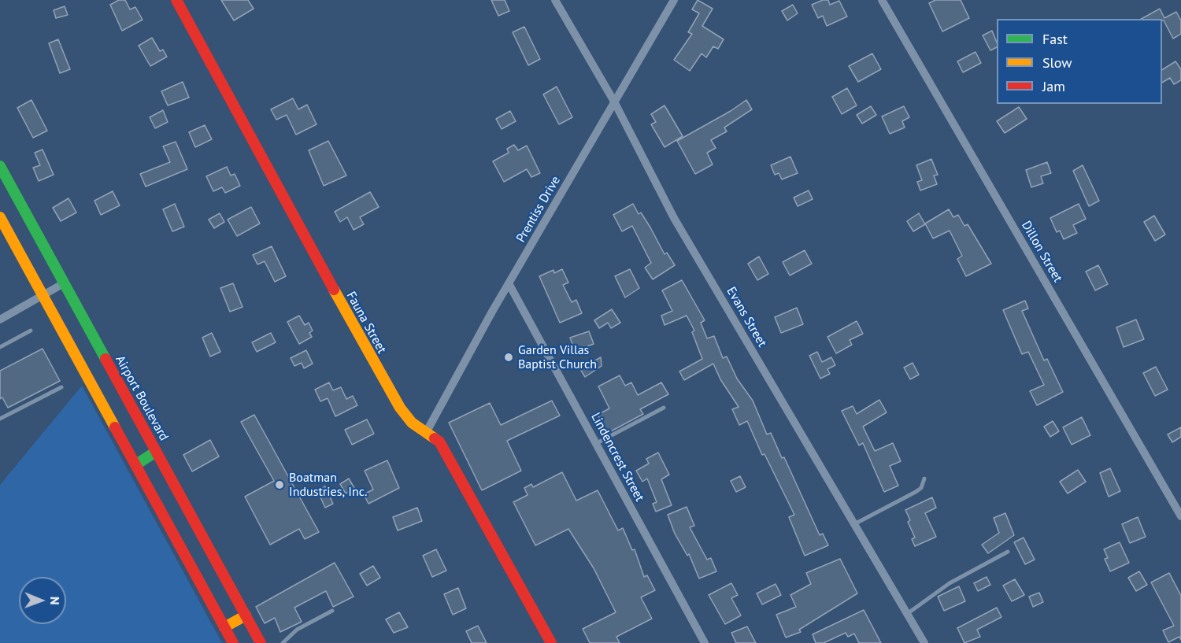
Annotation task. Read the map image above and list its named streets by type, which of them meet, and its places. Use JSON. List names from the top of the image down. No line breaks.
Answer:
{"streets":{"main road":["Fauna Street","Airport Boulevard"],"street":["Prentiss Drive","Dillon Street","Evans Street","Lindencrest Street"]},"crossings":[["Prentiss Drive","Evans Street"],["Prentiss Drive","Fauna Street"],["Prentiss Drive","Lindencrest Street"]],"places":["Garden Villas Baptist Church","Boatman Industries, Inc."],"legend":["Fast","Slow","Jam"],"north":"right"}
